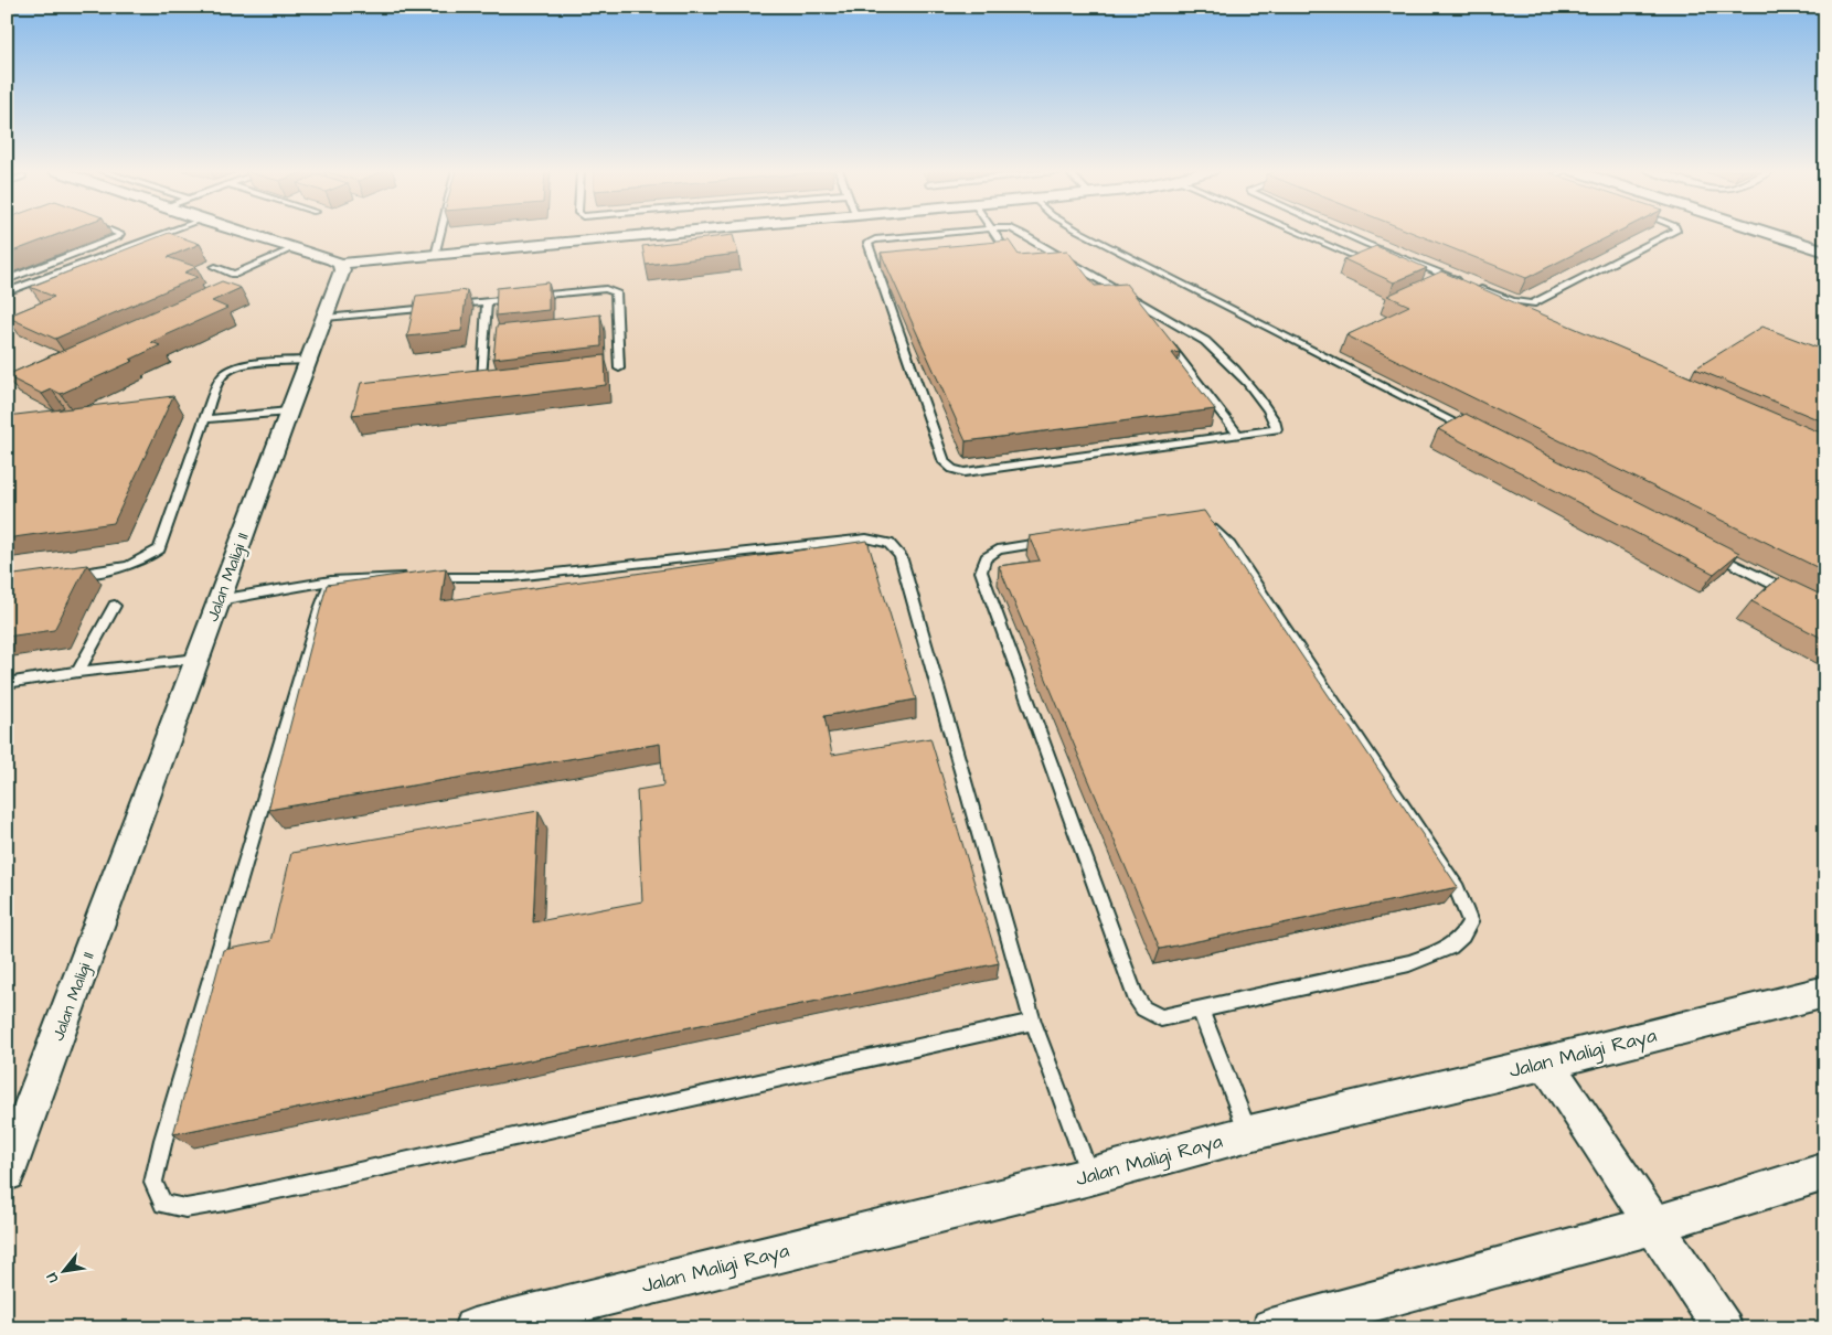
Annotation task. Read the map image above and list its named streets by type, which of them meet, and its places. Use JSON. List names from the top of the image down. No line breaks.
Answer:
{"streets":{"street":["Jalan Maligi II","Jalan Maligi Raya"]},"north":"bottom left"}
